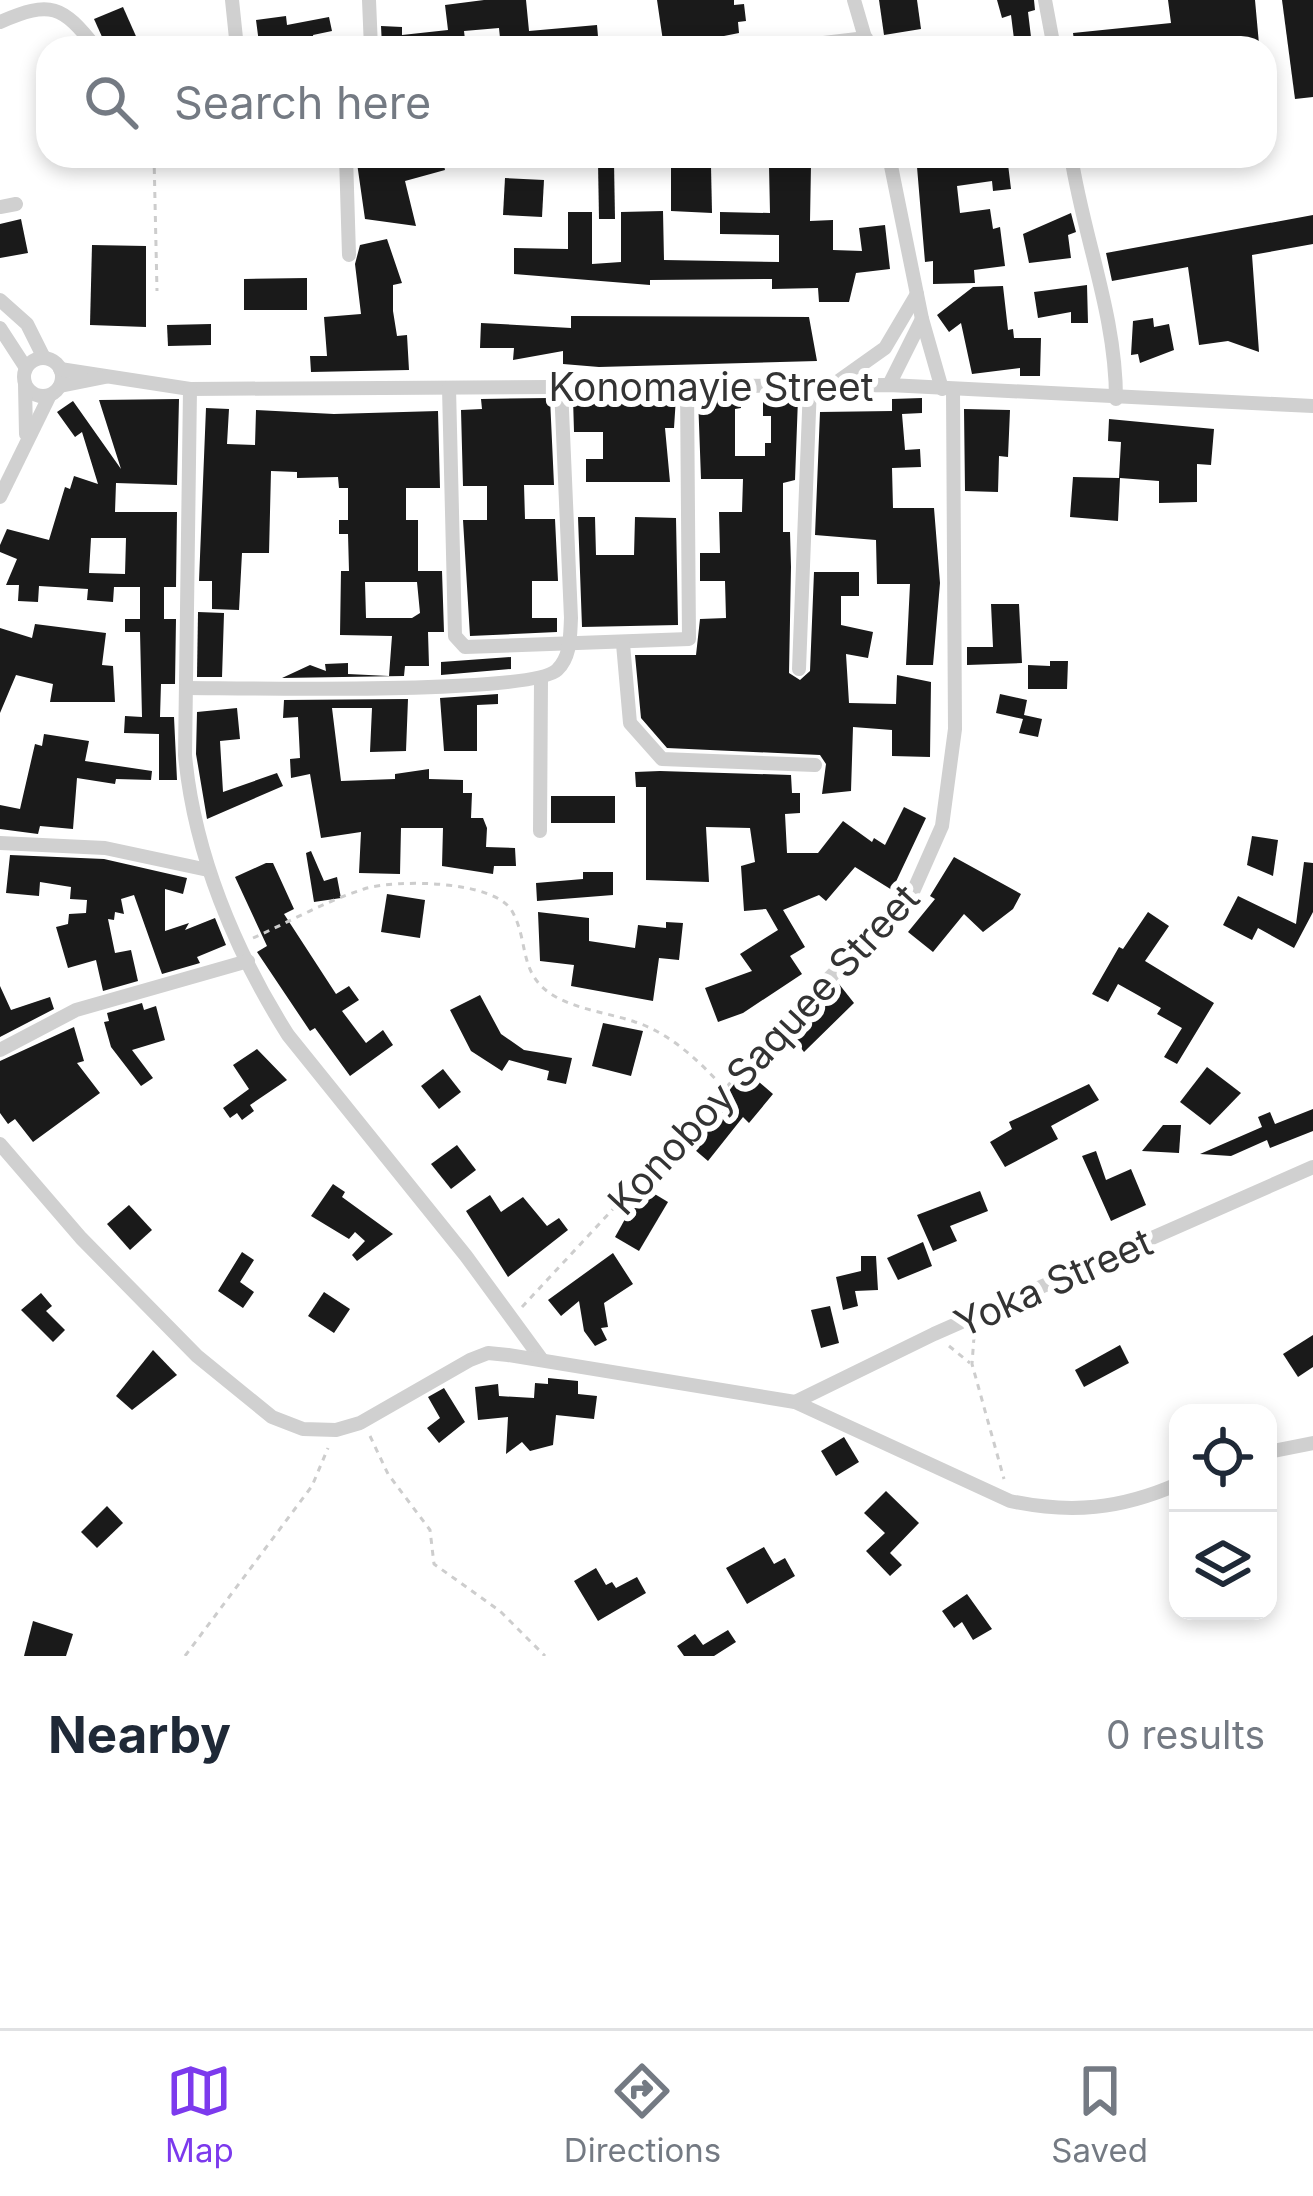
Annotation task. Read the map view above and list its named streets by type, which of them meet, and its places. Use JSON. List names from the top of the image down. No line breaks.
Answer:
{"streets":{"street":["Konomayie Street","Konoboy Saquee Street","Yoka Street"]},"crossings":[["Konomayie Street","Konoboy Saquee Street"]],"page":{"search":"Search here","heading":["Nearby","0 results"],"nav":["Map","Directions","Saved"]}}
